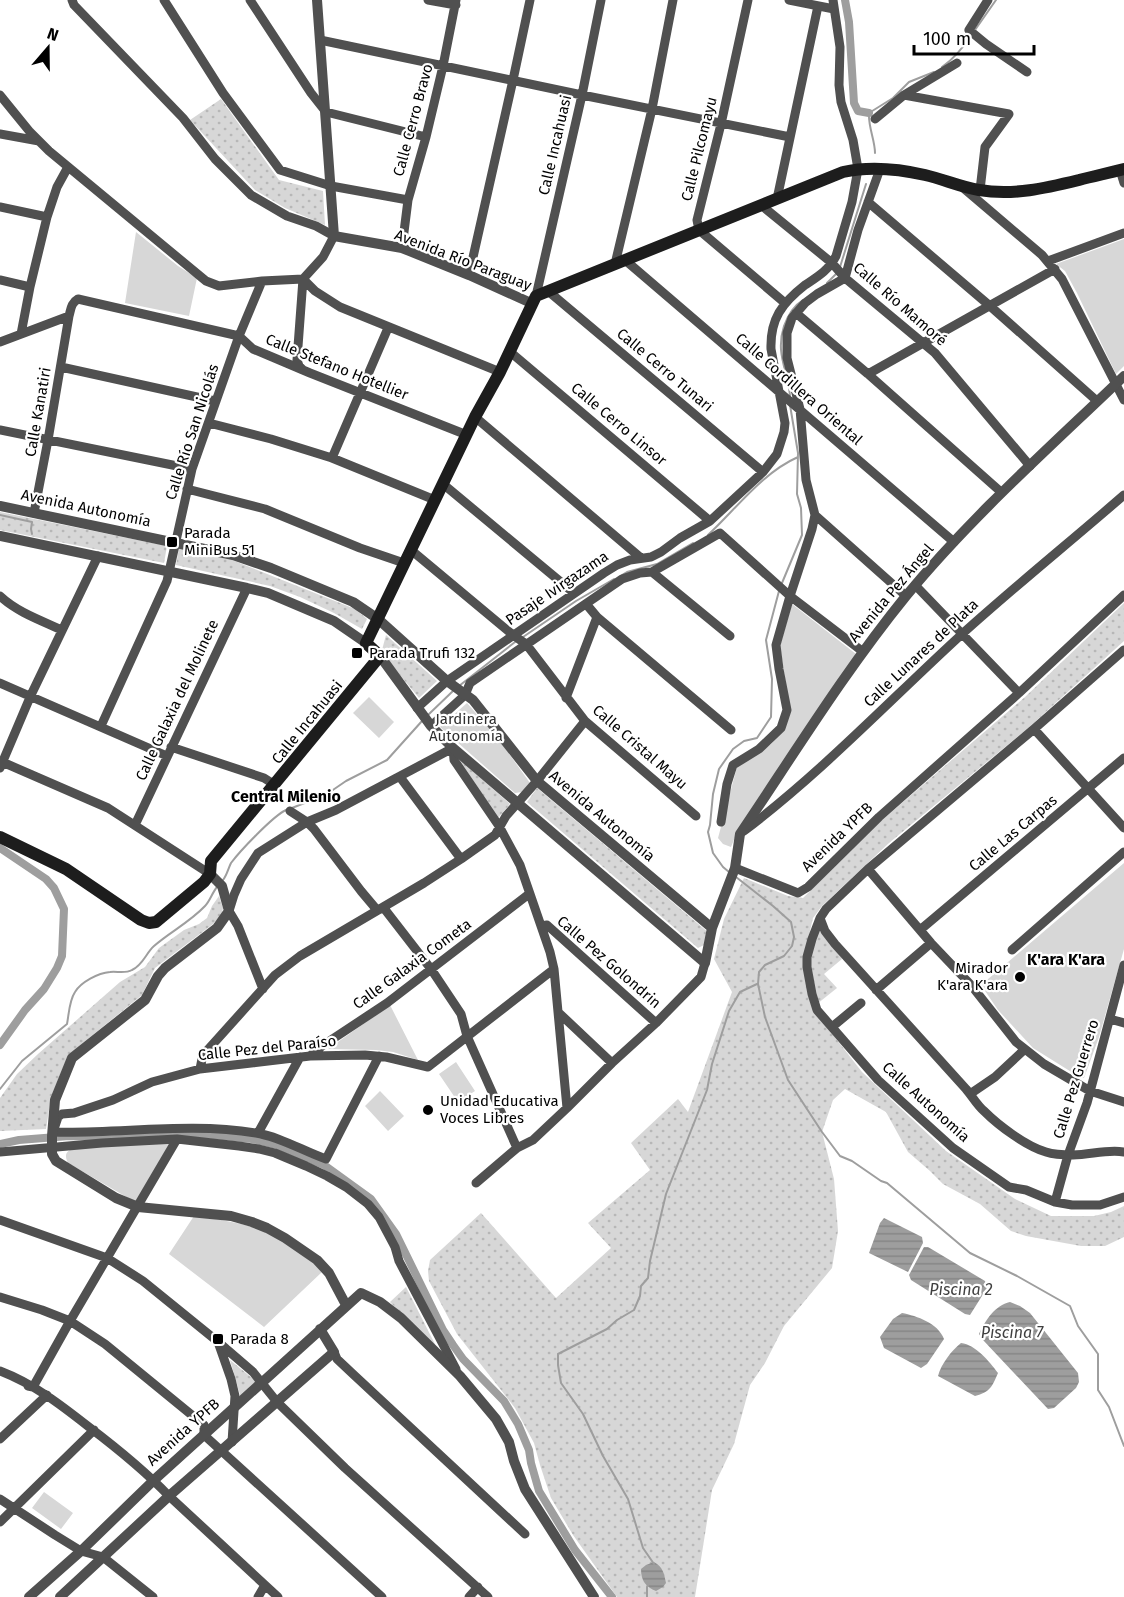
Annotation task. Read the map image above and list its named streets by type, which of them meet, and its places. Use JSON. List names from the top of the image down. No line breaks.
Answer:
{"streets":{"main road":["Calle Incahuasi","Avenida Río Paraguay"],"street":["Calle Cerro Bravo","Calle Pilcomayu","Calle Río Mamoré","Calle Stefano Hotellier","Calle Cerro Tunari","Calle Cordillera Oriental","Calle Kanatiri","Calle Cerro Linsor","Calle Río San Nicolás","Avenida Autonomía","Pasaje Ivirgazama","Avenida Pez Ángel","Calle Lunares de Plata","Calle Galaxia del Molinete","Calle Cristal Mayu","Calle Las Carpas","Avenida YPFB","Calle Pez Golondrin","Calle Galaxia Cometa","Calle Pez del Paraíso","Calle Pez Guerrero","Calle Autonomía"]},"crossings":[["Calle Cerro Bravo","Avenida Río Paraguay"],["Calle Incahuasi","Avenida Río Paraguay"],["Calle Incahuasi","Calle Stefano Hotellier"],["Calle Incahuasi","Calle Cerro Linsor"],["Calle Incahuasi","Avenida Autonomía"],["Calle Incahuasi","Calle Cristal Mayu"],["Calle Pilcomayu","Avenida Río Paraguay"],["Avenida Río Paraguay","Calle Río Mamoré"],["Avenida Río Paraguay","Calle Cerro Tunari"],["Avenida Río Paraguay","Calle Cordillera Oriental"],["Calle Río Mamoré","Pasaje Ivirgazama"],["Calle Río Mamoré","Avenida Pez Ángel"],["Calle Stefano Hotellier","Calle Kanatiri"],["Calle Stefano Hotellier","Calle Río San Nicolás"],["Calle Cerro Tunari","Pasaje Ivirgazama"],["Calle Cordillera Oriental","Pasaje Ivirgazama"],["Calle Cordillera Oriental","Avenida Pez Ángel"],["Calle Kanatiri","Avenida Autonomía"],["Calle Cerro Linsor","Pasaje Ivirgazama"],["Calle Río San Nicolás","Avenida Autonomía"],["Avenida Autonomía","Pasaje Ivirgazama"],["Pasaje Ivirgazama","Calle Cristal Mayu"],["Avenida Pez Ángel","Calle Lunares de Plata"],["Avenida Pez Ángel","Avenida YPFB"],["Calle Galaxia Cometa","Calle Pez del Paraíso"],["Calle Pez Guerrero","Calle Autonomía"]],"districts":["Central Milenio","K'ara K'ara"],"water":["Piscina 2","Piscina 7"],"parks":["Jardinera Autonomía"],"places":{"transit":["Parada MiniBus 51","Parada Trufi 132","Parada 8"],"other":["Mirador K'ara K'ara","Unidad Educativa Voces Libres"]},"scale_bar":"100 m","north":"top"}
